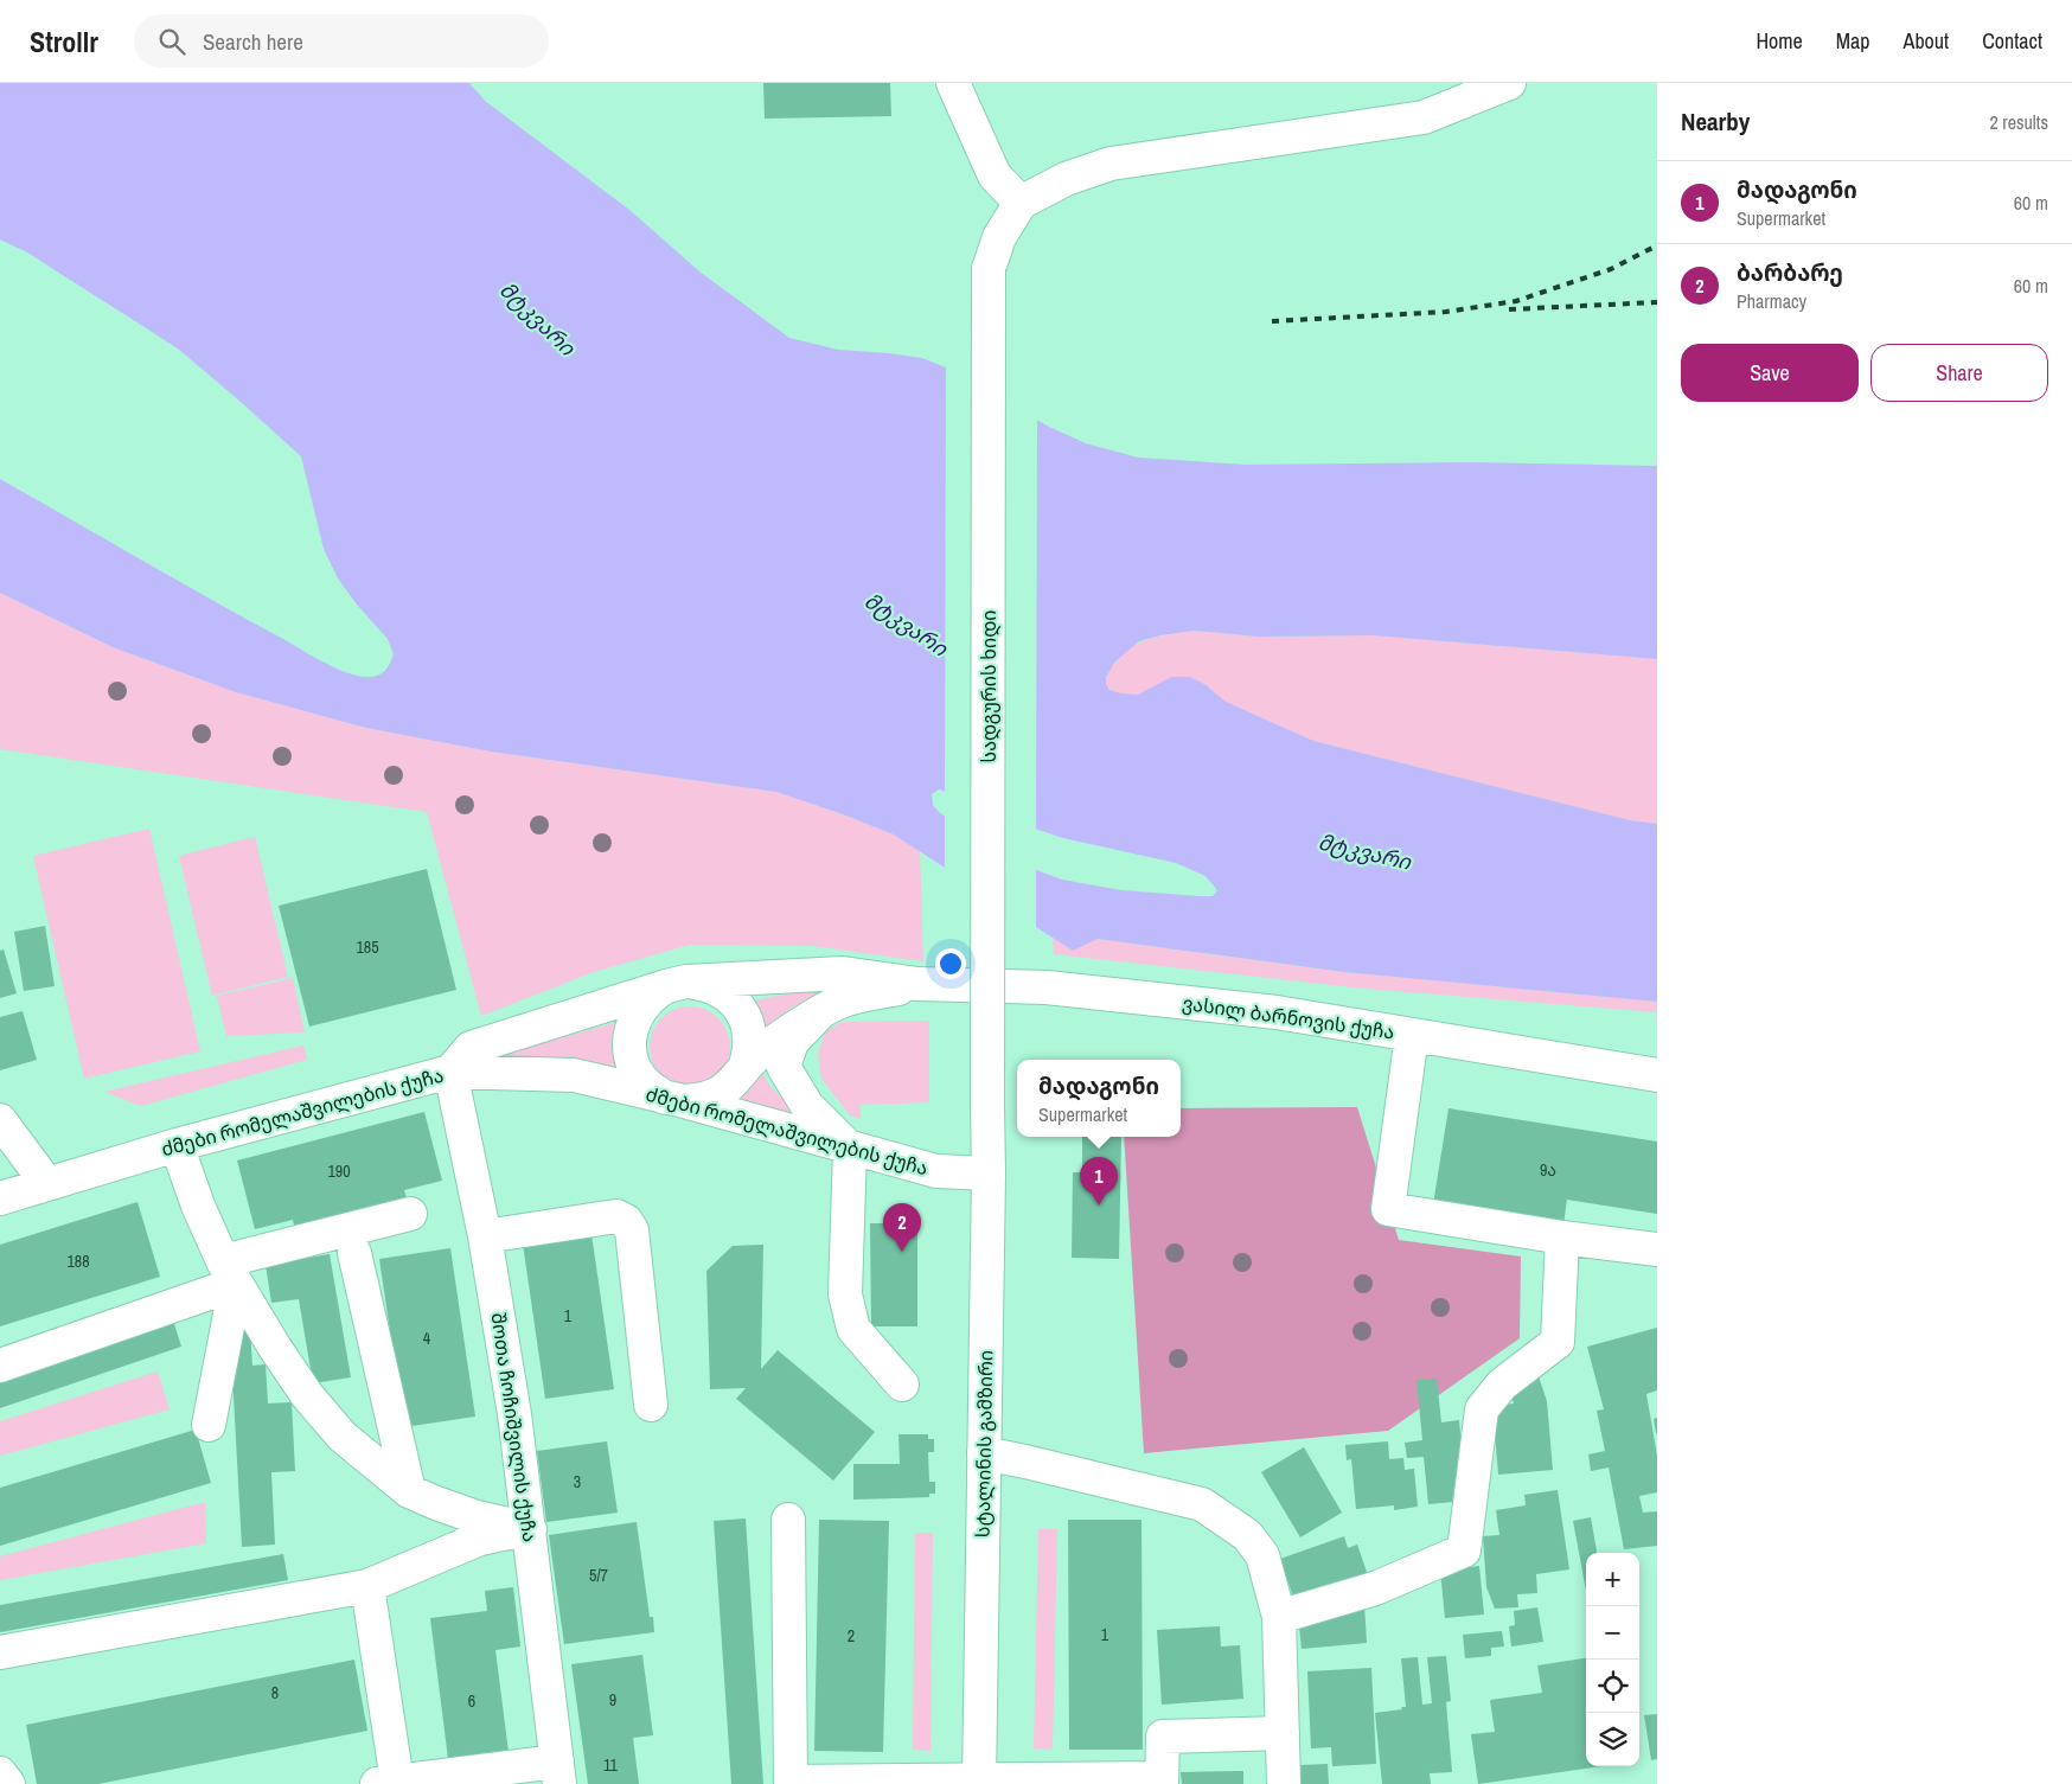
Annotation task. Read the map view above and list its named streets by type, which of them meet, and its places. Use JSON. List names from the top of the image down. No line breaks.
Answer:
{"streets":{"street":["სადგურის ხიდი","ვასილ ბარნოვის ქუჩა","ძმები რომელაშვილების ქუჩა","შოთა ჩოჩიშვილის ქუჩა","სტალინის გამზირი"]},"crossings":[["სადგურის ხიდი","სტალინის გამზირი"],["ვასილ ბარნოვის ქუჩა","ძმები რომელაშვილების ქუჩა"],["ვასილ ბარნოვის ქუჩა","შოთა ჩოჩიშვილის ქუჩა"],["ძმები რომელაშვილების ქუჩა","შოთა ჩოჩიშვილის ქუჩა"],["ძმები რომელაშვილების ქუჩა","სტალინის გამზირი"]],"water":["მტკვარი"],"house_numbers":["185","9ა","190","188","1","4","3","5/7","1","2","8","9","6","11"],"page":{"header":"Strollr","search":"Search here","nav":["Home","Map","About","Contact"],"heading":["Nearby","2 results"],"list":[{"mark":"1","name":"მადაგონი","note":"Supermarket","value":"60 m"},{"mark":"2","name":"ბარბარე","note":"Pharmacy","value":"60 m"}],"buttons":["Save","Share"],"popup":["მადაგონი","Supermarket"],"pins":["1","2"],"map_buttons":["+","−"]}}
